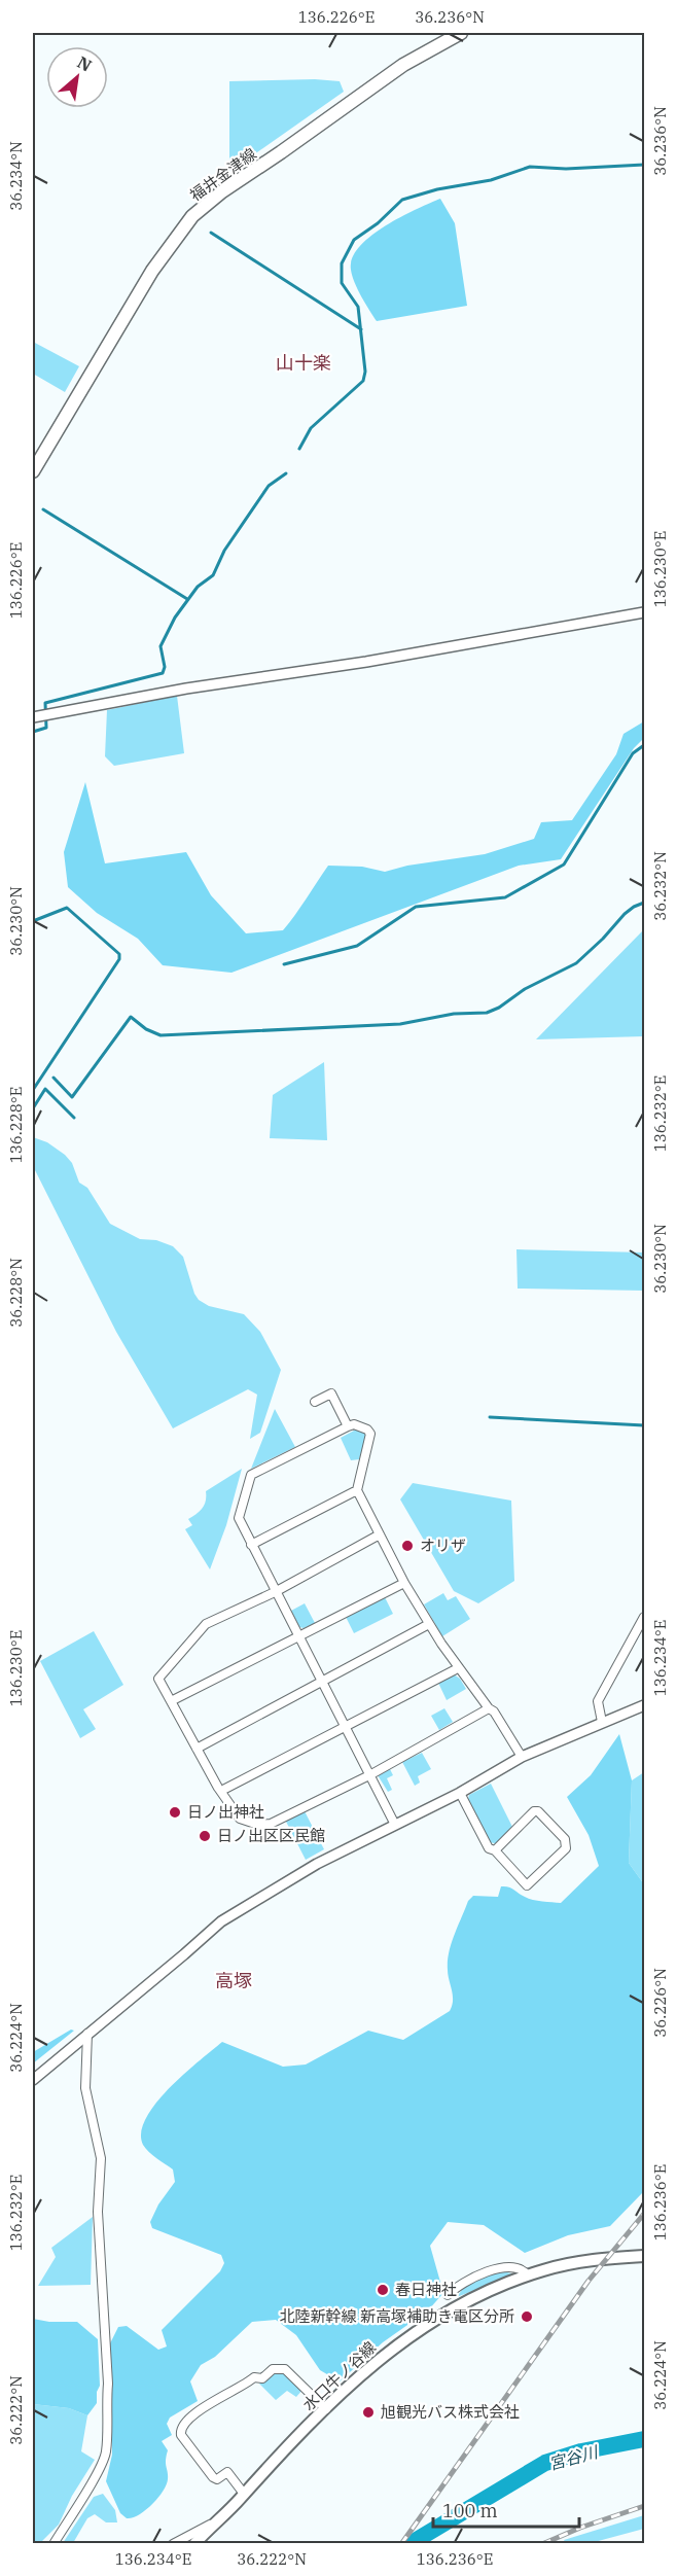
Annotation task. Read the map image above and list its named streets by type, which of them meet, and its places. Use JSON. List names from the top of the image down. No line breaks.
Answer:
{"streets":{"main road":["福井金津線","水口牛ノ谷線"]},"districts":["山十楽","高塚"],"water":["宮谷川"],"places":["オリザ","日ノ出神社","日ノ出区区民館","春日神社","北陸新幹線 新高塚補助き電区分所","旭観光バス株式会社"],"scale_bar":"100 m","north":"top right","coordinates":["136.226°E","36.236°N","36.234°N","136.230°E","36.232°N","36.230°N","136.232°E","136.228°E","36.228°N","136.234°E","36.226°N","36.224°N","136.236°E","36.222°N"]}
